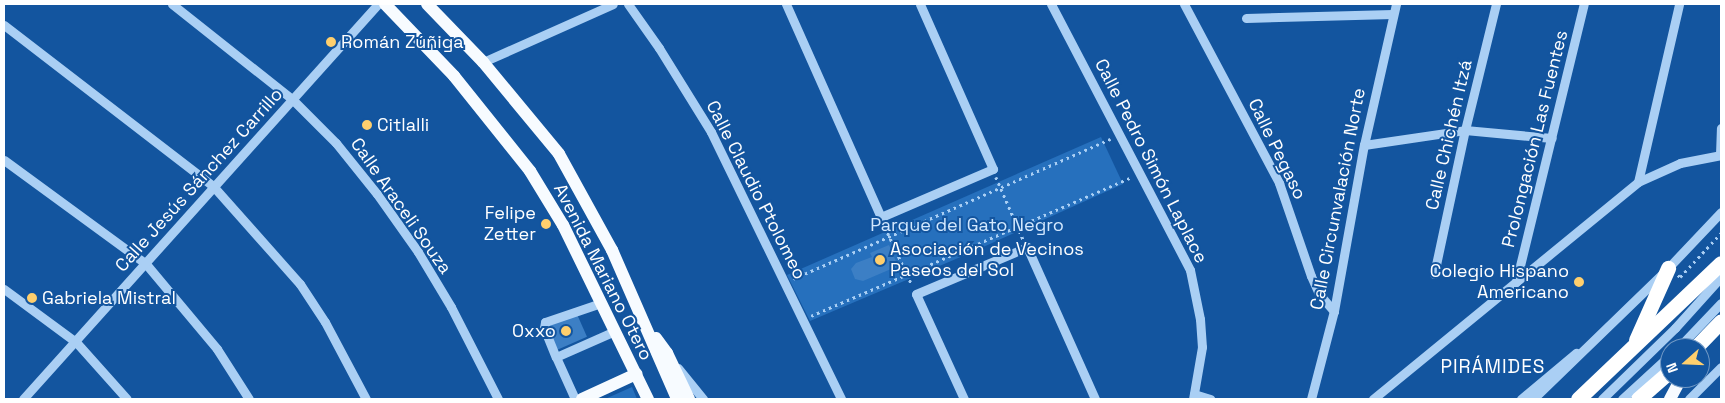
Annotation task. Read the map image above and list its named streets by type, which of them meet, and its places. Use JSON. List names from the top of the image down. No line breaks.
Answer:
{"streets":{"main road":["Avenida Mariano Otero"],"street":["Calle Chichén Itzá","Prolongación Las Fuentes","Calle Pegaso","Calle Pedro Simón Laplace","Calle Jesús Sánchez Carrillo","Calle Claudio Ptolomeo","Calle Circunvalación Norte","Calle Araceli Souza"]},"crossings":[["Calle Pegaso","Calle Circunvalación Norte"],["Calle Jesús Sánchez Carrillo","Calle Araceli Souza"]],"districts":["PIRÁMIDES"],"parks":["Parque del Gato Negro"],"places":["Román Zúñiga","Citlalli","Felipe Zetter","Asociación de Vecinos Paseos del Sol","Colegio Hispano Americano","Gabriela Mistral","Oxxo"],"north":"left"}
